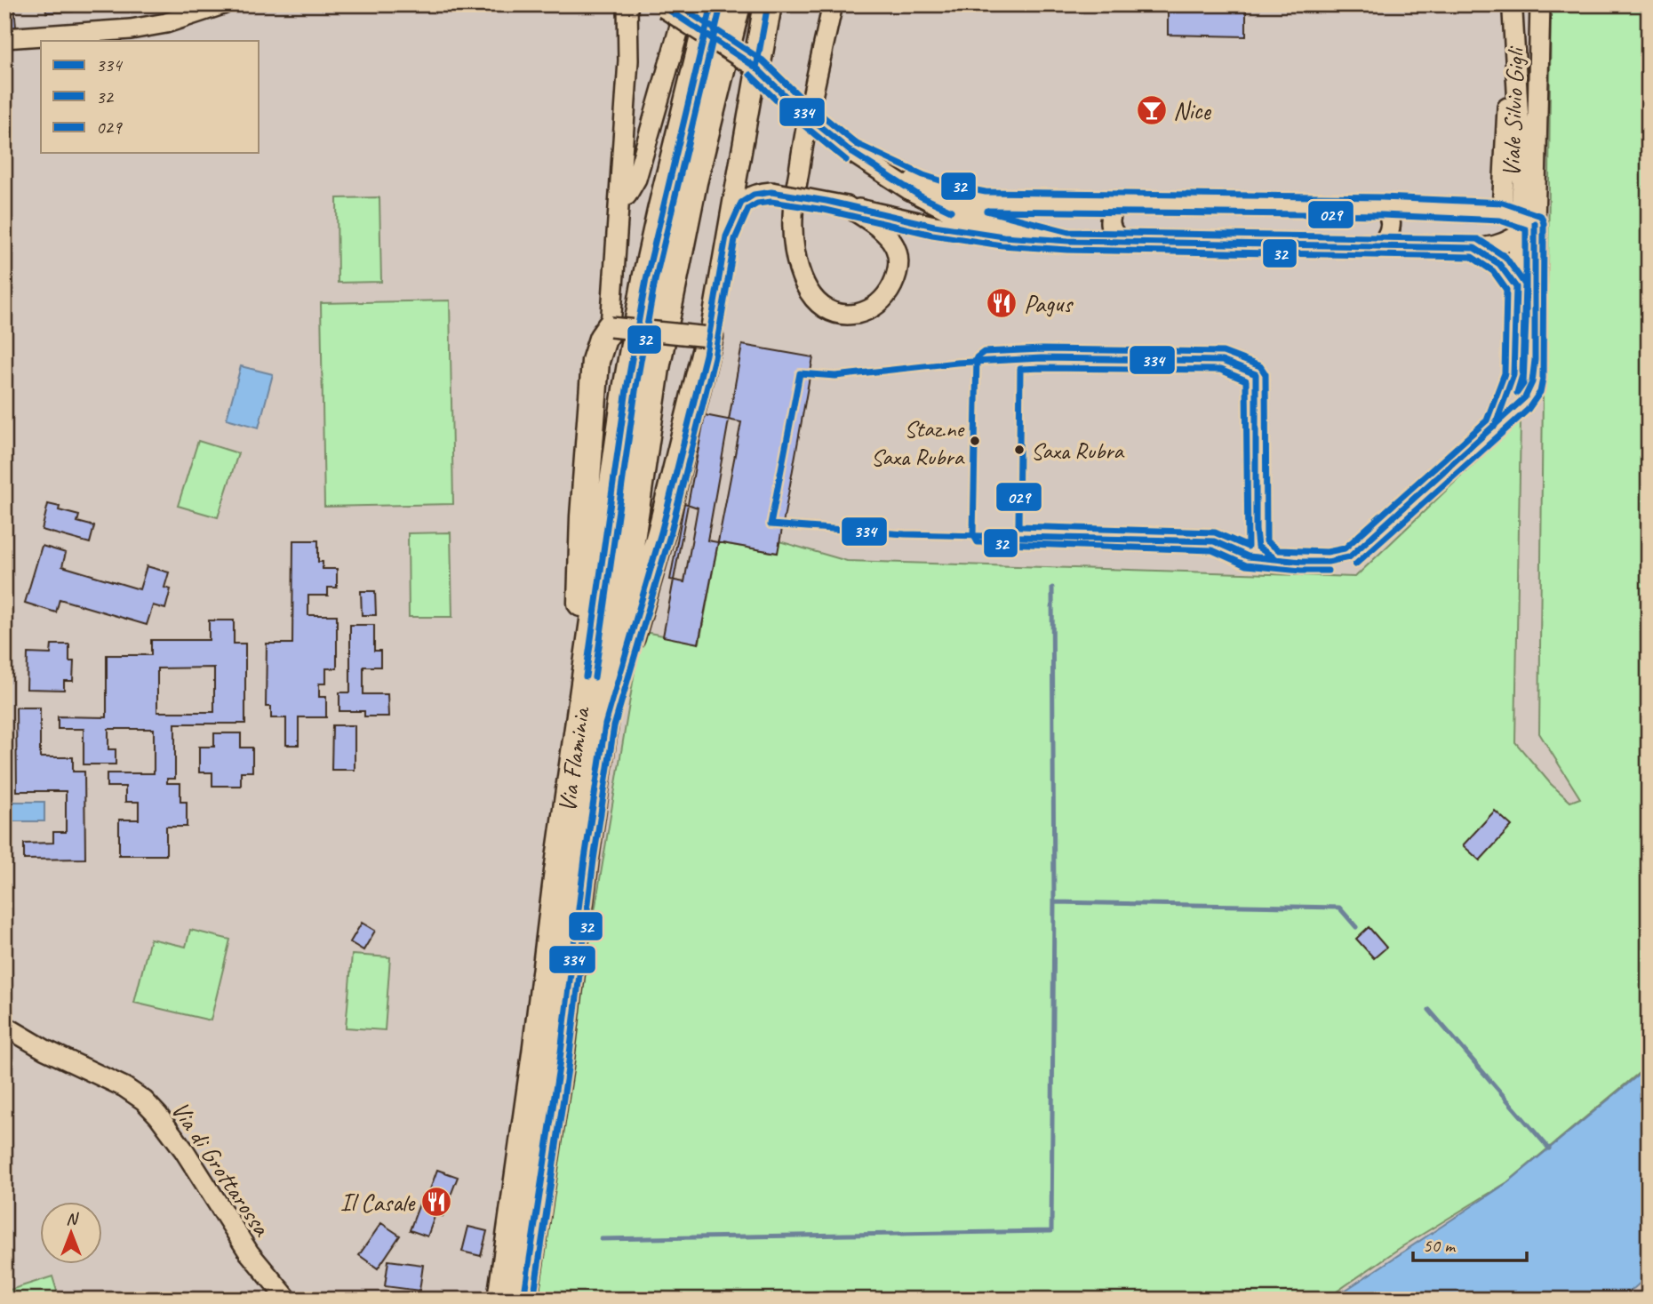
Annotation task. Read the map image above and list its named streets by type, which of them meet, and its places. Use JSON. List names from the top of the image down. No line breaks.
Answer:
{"streets":{"highway":["Via Flaminia"],"street":["Viale Silvio Gigli","Via di Grottarossa"]},"places":{"bar":["Nice"],"restaurant":["Pagus","Il Casale"],"other":["Staz.ne Saxa Rubra","Saxa Rubra"]},"lines":["transit line 334","transit line 32","transit line 029"],"legend":["334","32","029"],"scale_bar":"50 m","north":"top"}
